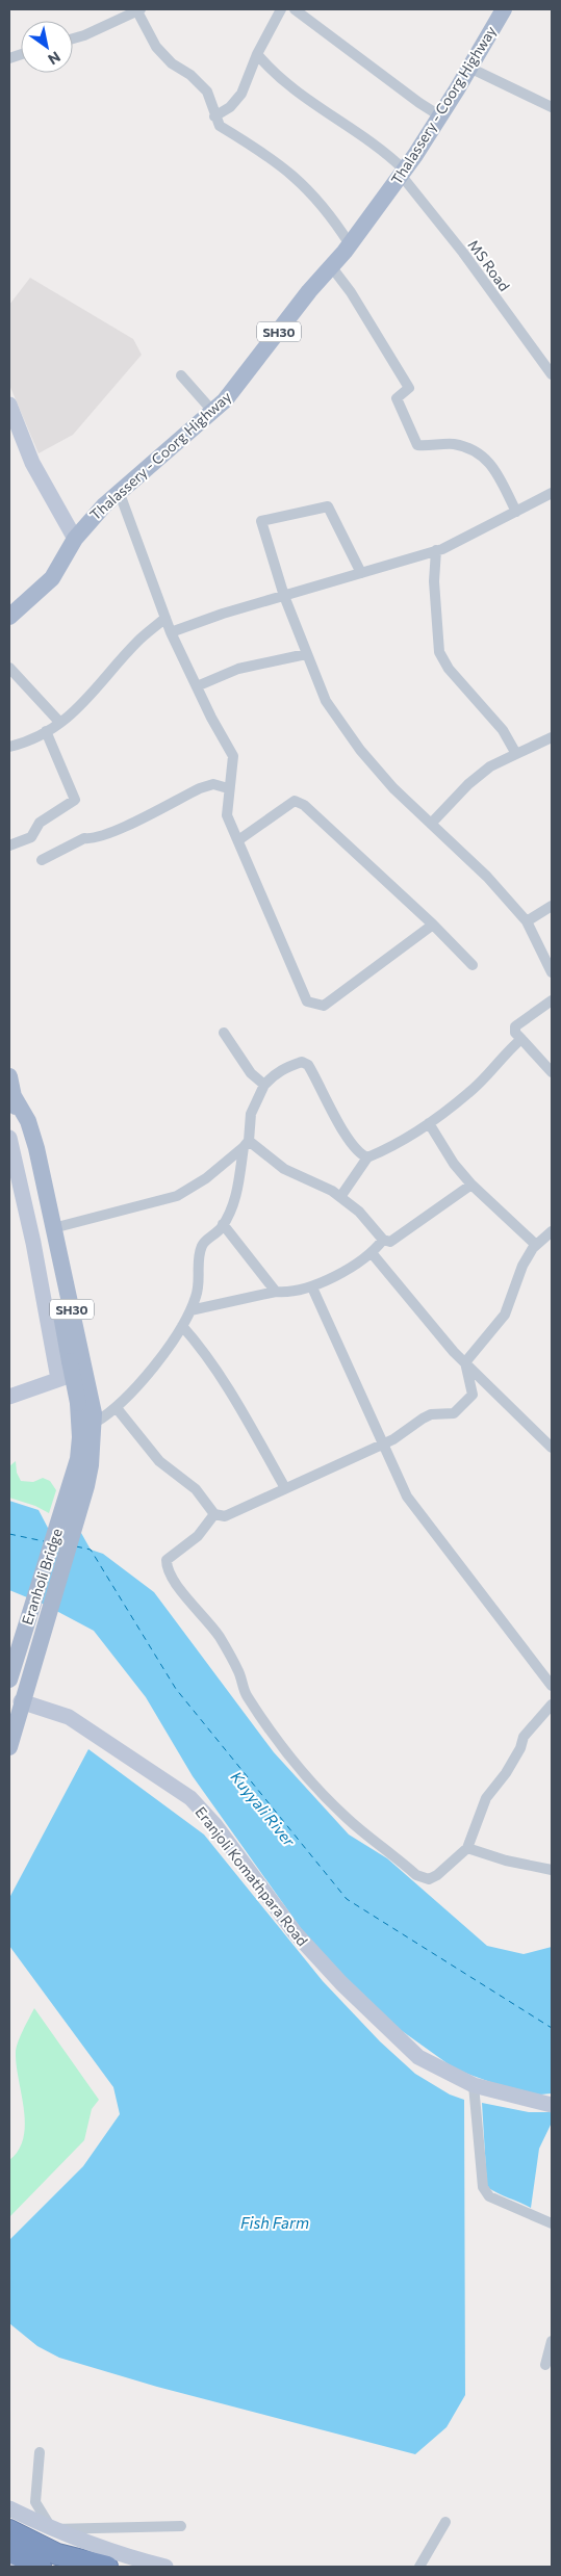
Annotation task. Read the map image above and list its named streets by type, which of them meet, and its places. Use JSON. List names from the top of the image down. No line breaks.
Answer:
{"streets":{"main road":["Thalassery - Coorg Highway","SH30","Eranholi Bridge","Eranjoli Komathpara Road"],"street":["MS Road"]},"crossings":[["Thalassery - Coorg Highway","MS Road"],["SH30","Eranholi Bridge"],["SH30","Eranjoli Komathpara Road"]],"water":["Kuyyali River","Fish Farm"],"north":"bottom right"}
